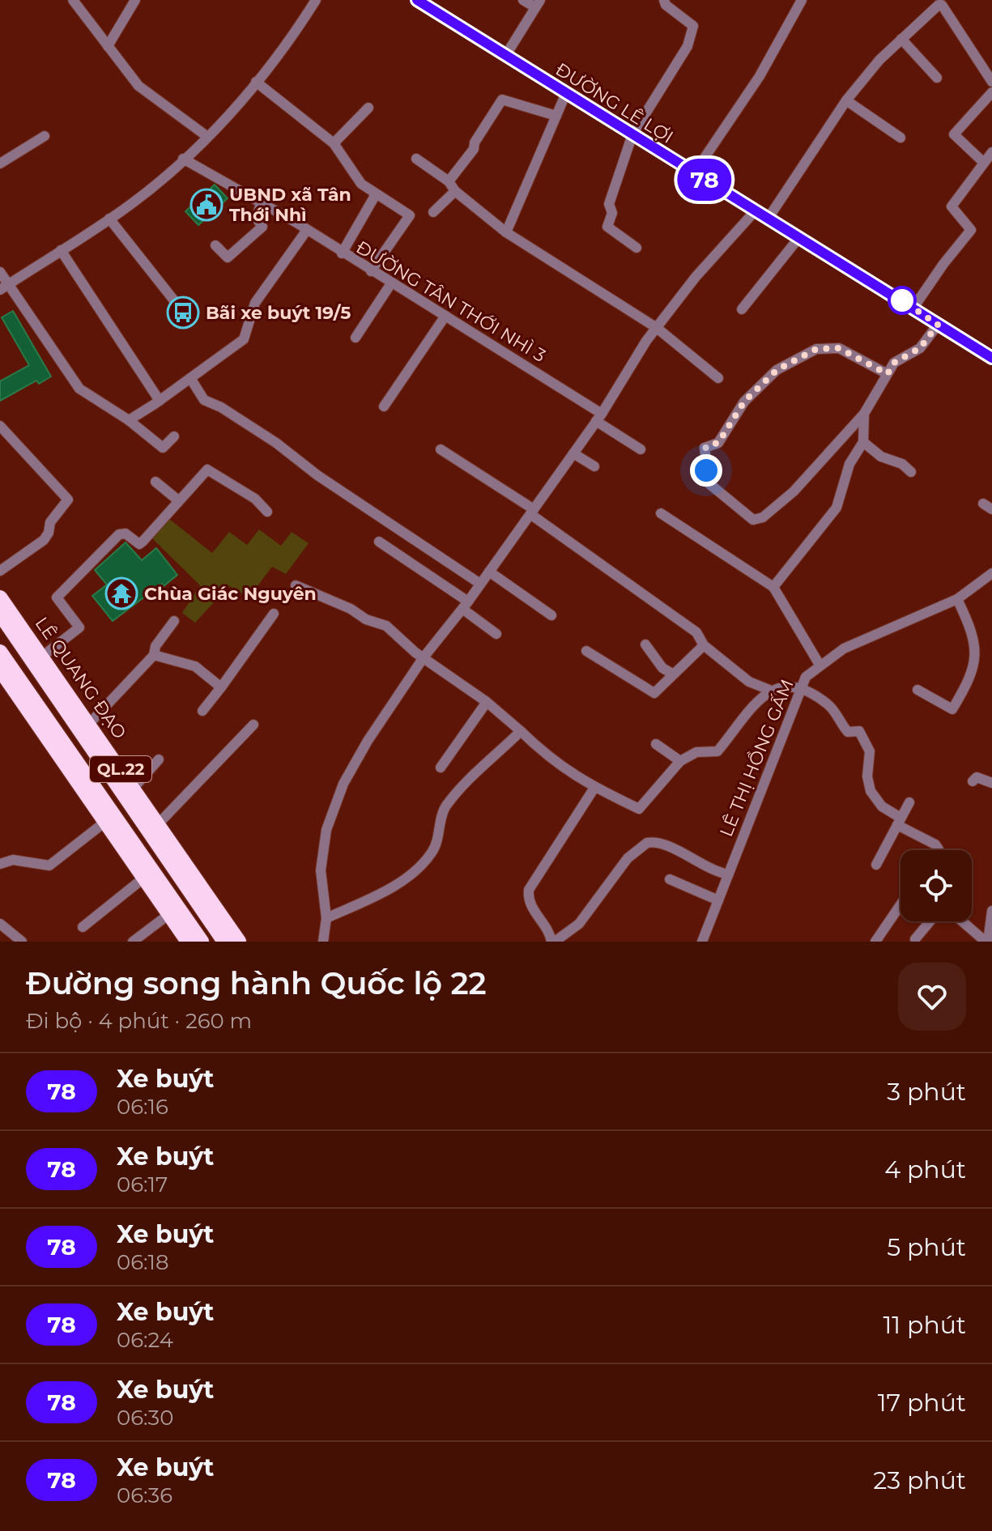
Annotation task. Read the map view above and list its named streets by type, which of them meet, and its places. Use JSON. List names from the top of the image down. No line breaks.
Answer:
{"streets":{"highway":["LÊ QUANG ĐẠO","QL.22"],"main road":["ĐƯỜNG LÊ LỢI"],"street":["ĐƯỜNG TÂN THỚI NHÌ 3","LÊ THỊ HỒNG GẤM"]},"places":{"public building":["UBND xã Tân Thới Nhì"],"bus stop":["Bãi xe buýt 19/5"],"temple":["Chùa Giác Nguyên"]},"lines":["bus line 78"],"page":{"on_map":"78","heading":["Đường song hành Quốc lộ 22","Đi bộ · 4 phút · 260 m"],"list":[{"mark":"78","name":"Xe buýt","note":"06:16","value":"3 phút"},{"mark":"78","name":"Xe buýt","note":"06:17","value":"4 phút"},{"mark":"78","name":"Xe buýt","note":"06:18","value":"5 phút"},{"mark":"78","name":"Xe buýt","note":"06:24","value":"11 phút"},{"mark":"78","name":"Xe buýt","note":"06:30","value":"17 phút"},{"mark":"78","name":"Xe buýt","note":"06:36","value":"23 phút"}]}}
